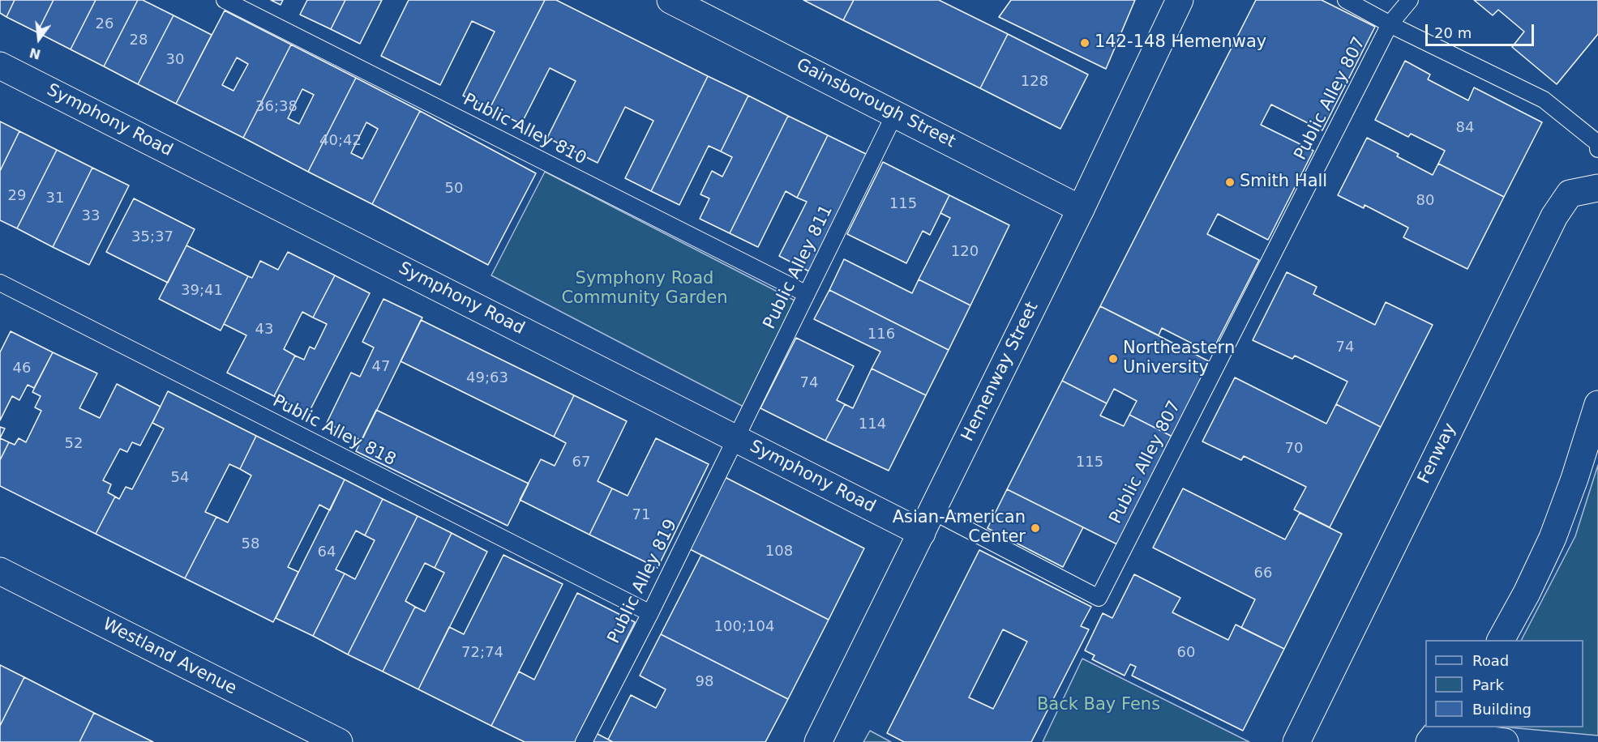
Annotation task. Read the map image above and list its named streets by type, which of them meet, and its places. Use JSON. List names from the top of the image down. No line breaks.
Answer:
{"streets":{"main road":["Gainsborough Street","Symphony Road","Hemenway Street","Fenway","Westland Avenue"],"lane":["Public Alley 807","Public Alley 810","Public Alley 811","Public Alley 818","Public Alley 819"]},"crossings":[["Public Alley 807","Symphony Road"],["Public Alley 807","Hemenway Street"],["Gainsborough Street","Public Alley 811"],["Gainsborough Street","Hemenway Street"],["Symphony Road","Public Alley 811"],["Symphony Road","Hemenway Street"],["Symphony Road","Public Alley 819"],["Public Alley 810","Public Alley 811"],["Public Alley 811","Public Alley 819"],["Public Alley 818","Public Alley 819"]],"parks":["Symphony Road Community Garden","Back Bay Fens"],"places":["142-148 Hemenway","Smith Hall","Northeastern University","Asian-American Center"],"house_numbers":["26","28","30","128","36;38","84","40;42","50","29","31","80","115","33","35;37","120","39;41","43","116","74","47","46","49;63","74","114","52","70","67","115","54","71","58","108","64","66","100;104","72;74","60","98"],"legend":["Road","Park","Building"],"scale_bar":"20 m","north":"bottom"}
